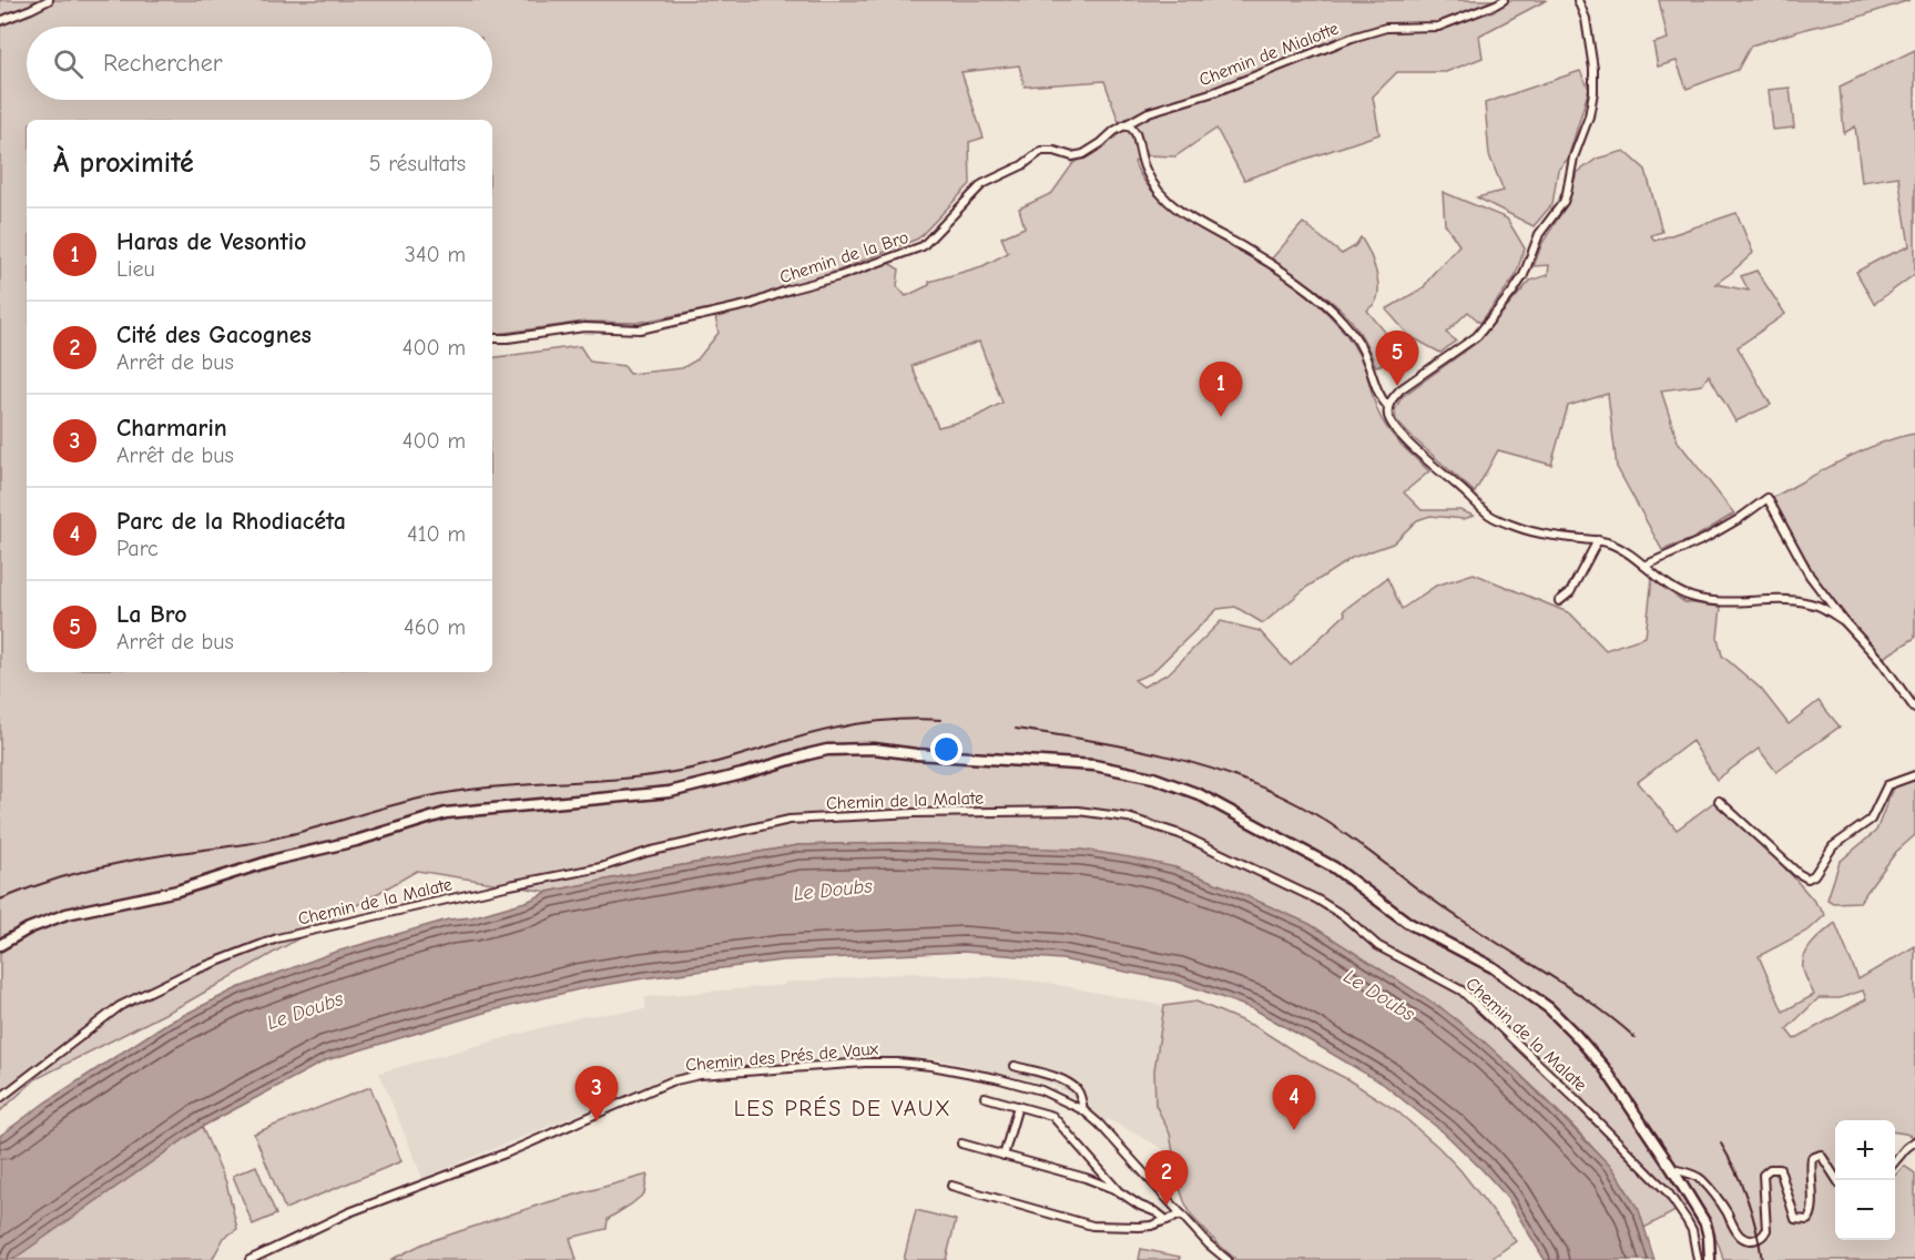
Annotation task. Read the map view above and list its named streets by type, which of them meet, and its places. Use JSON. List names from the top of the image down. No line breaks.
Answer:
{"streets":{"street":["Chemin de Mialotte","Chemin de la Bro","Chemin de la Malate","Chemin des Prés de Vaux"]},"crossings":[["Chemin de Mialotte","Chemin de la Bro"]],"districts":["LES PRÉS DE VAUX"],"water":["Le Doubs"],"page":{"search":"Rechercher","heading":["À proximité","5 résultats"],"list":[{"mark":"1","name":"Haras de Vesontio","note":"Lieu","value":"340 m"},{"mark":"2","name":"Cité des Gacognes","note":"Arrêt de bus","value":"400 m"},{"mark":"3","name":"Charmarin","note":"Arrêt de bus","value":"400 m"},{"mark":"4","name":"Parc de la Rhodiacéta","note":"Parc","value":"410 m"},{"mark":"5","name":"La Bro","note":"Arrêt de bus","value":"460 m"}],"pins":["5","1","3","4","2"],"map_buttons":["+","−"]}}
